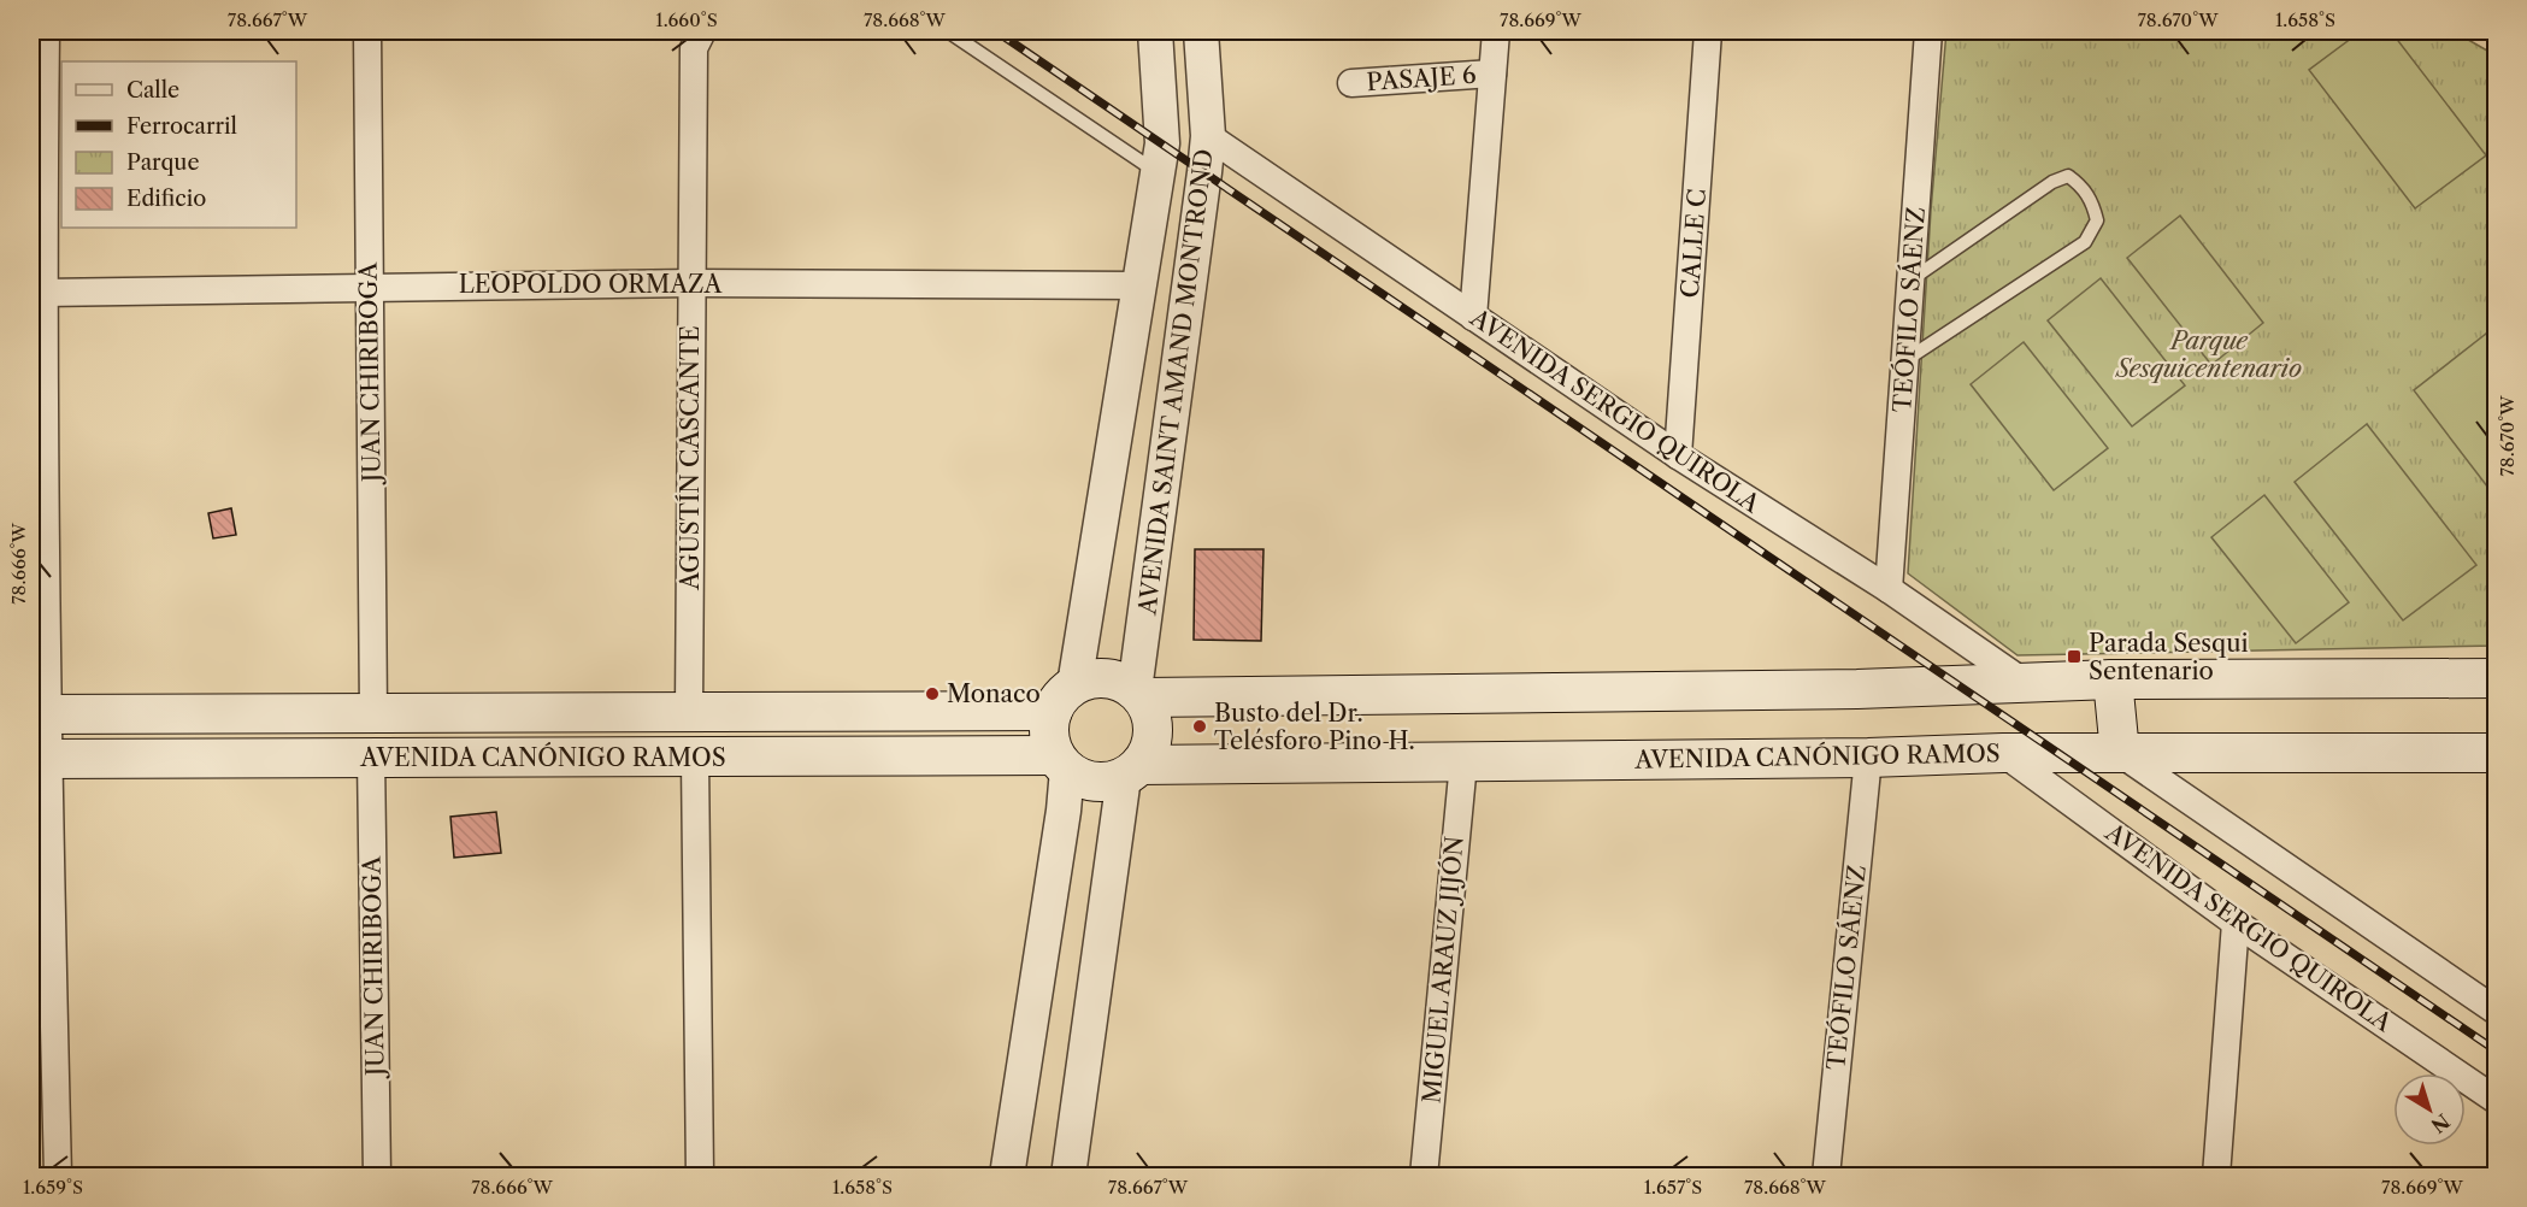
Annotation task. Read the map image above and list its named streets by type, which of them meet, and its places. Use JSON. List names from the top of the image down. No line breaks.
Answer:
{"streets":{"main road":["AVENIDA CANÓNIGO RAMOS"],"street":["PASAJE 6","CALLE C","LEOPOLDO ORMAZA","TEÓFILO SÁENZ","JUAN CHIRIBOGA","AVENIDA SAINT AMAND MONTROND","AVENIDA SERGIO QUIROLA","AGUSTÍN CASCANTE","MIGUEL ARAUZ JIJÓN"]},"crossings":[["CALLE C","AVENIDA SERGIO QUIROLA"],["LEOPOLDO ORMAZA","JUAN CHIRIBOGA"],["LEOPOLDO ORMAZA","AVENIDA SAINT AMAND MONTROND"],["LEOPOLDO ORMAZA","AGUSTÍN CASCANTE"],["TEÓFILO SÁENZ","AVENIDA SERGIO QUIROLA"],["TEÓFILO SÁENZ","AVENIDA CANÓNIGO RAMOS"],["JUAN CHIRIBOGA","AVENIDA CANÓNIGO RAMOS"],["AVENIDA SAINT AMAND MONTROND","AVENIDA SERGIO QUIROLA"],["AVENIDA SAINT AMAND MONTROND","AVENIDA CANÓNIGO RAMOS"],["AVENIDA SERGIO QUIROLA","AVENIDA CANÓNIGO RAMOS"],["AGUSTÍN CASCANTE","AVENIDA CANÓNIGO RAMOS"],["AVENIDA CANÓNIGO RAMOS","MIGUEL ARAUZ JIJÓN"]],"parks":["Parque Sesquicentenario"],"places":{"transit":["Parada Sesqui Sentenario"],"other":["Monaco","Busto del Dr. Telésforo Pino H."]},"legend":["Calle","Ferrocarril","Parque","Edificio"],"north":"bottom right","coordinates":["78.667°W","1.660°S","78.668°W","78.669°W","78.670°W","1.658°S","78.666°W","1.659°S","1.657°S"]}
